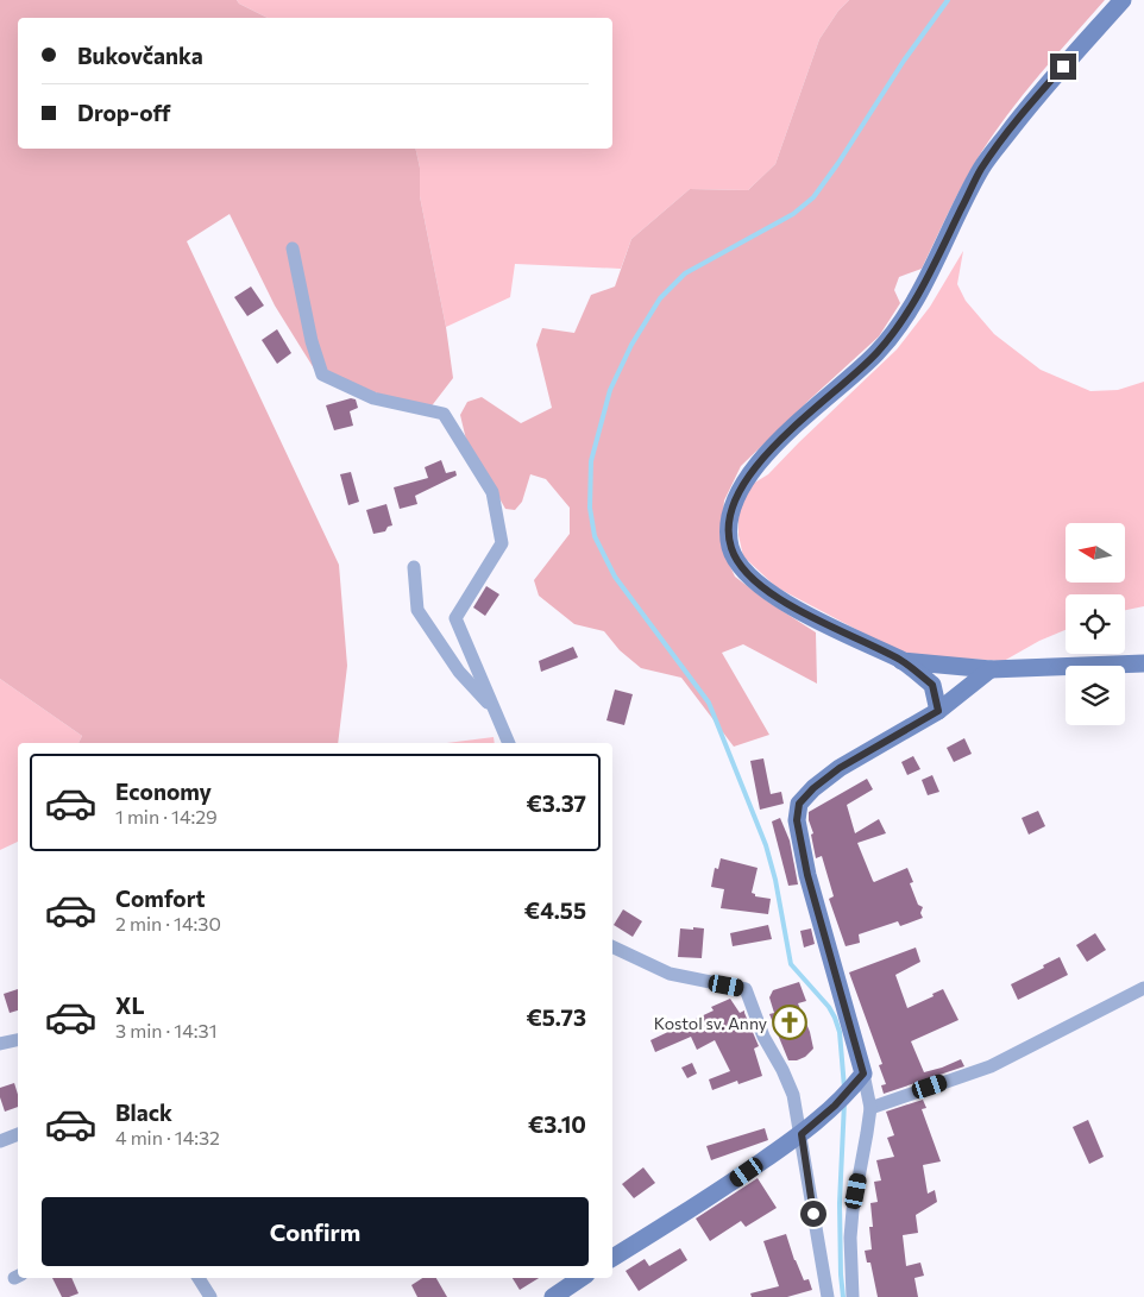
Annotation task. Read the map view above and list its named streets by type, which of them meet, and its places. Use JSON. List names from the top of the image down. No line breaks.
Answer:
{"places":{"church":["Kostol sv. Anny"]},"north":"left","page":{"banner":["Bukovčanka","Drop-off"],"list":[{"name":"Economy","note":"1 min · 14:29","value":"€3.37"},{"name":"Comfort","note":"2 min · 14:30","value":"€4.55"},{"name":"XL","note":"3 min · 14:31","value":"€5.73"},{"name":"Black","note":"4 min · 14:32","value":"€3.10"}],"buttons":"Confirm"}}
